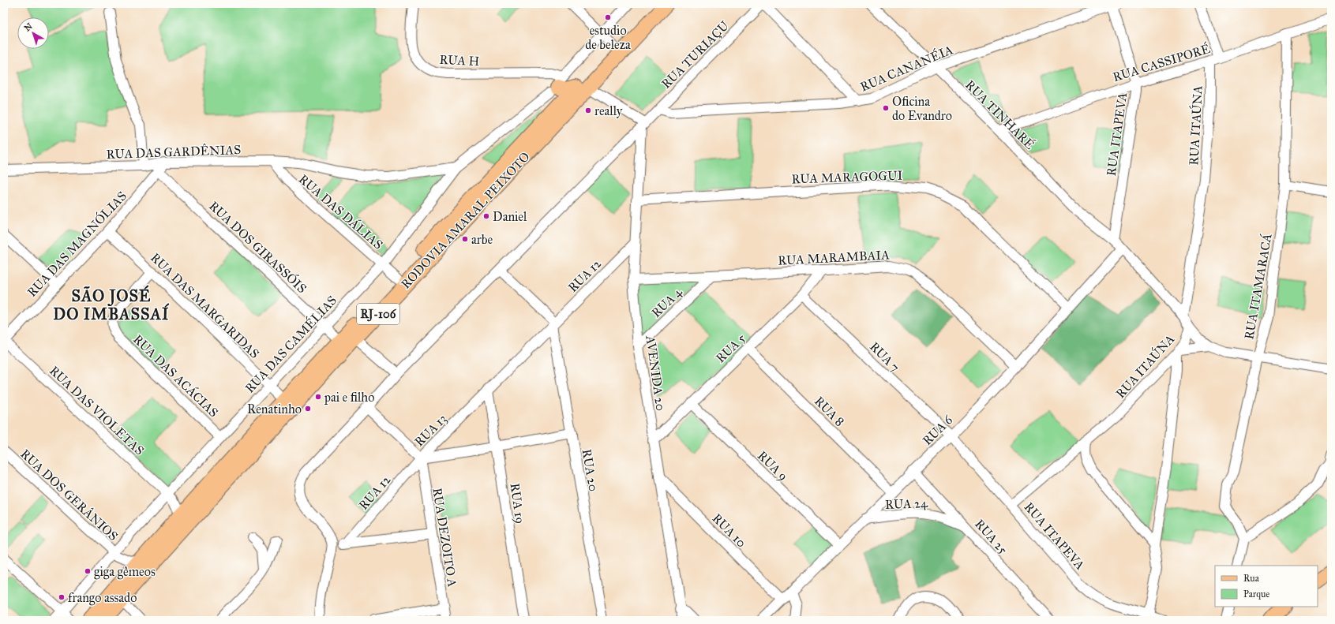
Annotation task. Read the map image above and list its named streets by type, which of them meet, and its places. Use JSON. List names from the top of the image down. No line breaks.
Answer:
{"streets":{"highway":["RODOVIA AMARAL PEIXOTO","RJ-106"],"street":["RUA TURIAÇU","RUA H","RUA CASSIPORÉ","RUA CANANÉIA","RUA TINHARÉ","RUA ITAÚNA","RUA ITAPEVA","RUA DAS GARDÊNIAS","RUA MARAGOGUI","RUA DAS DÁLIAS","RUA DAS MAGNÓLIAS","RUA DOS GIRASSÓIS","RUA MARAMBAIA","RUA 12","RUA ITAMARACÁ","RUA 4","RUA DAS MARGARIDAS","RUA DAS CAMÉLIAS","RUA 5","RUA 7","AVENIDA 20","RUA DAS ACÁCIAS","RUA DAS VIOLETAS","RUA 8","RUA 13","RUA 6","RUA 9","RUA 20","RUA DOS GERÂNIOS","RUA 19","RUA 24","RUA 10","RUA 25","RUA DEZOITO A"]},"crossings":[["RUA TURIAÇU","RUA CANANÉIA"],["RUA TURIAÇU","AVENIDA 20"],["RUA H","RUA DAS CAMÉLIAS"],["RUA CASSIPORÉ","RUA TINHARÉ"],["RUA CASSIPORÉ","RUA ITAÚNA"],["RUA CASSIPORÉ","RUA ITAPEVA"],["RUA CASSIPORÉ","RUA ITAMARACÁ"],["RUA CANANÉIA","RUA TINHARÉ"],["RUA CANANÉIA","RUA ITAPEVA"],["RUA TINHARÉ","RUA ITAPEVA"],["RUA ITAÚNA","RUA ITAPEVA"],["RUA ITAPEVA","RUA 7"],["RUA ITAPEVA","RUA 6"],["RUA DAS GARDÊNIAS","RUA DAS DÁLIAS"],["RUA DAS GARDÊNIAS","RUA DAS MAGNÓLIAS"],["RUA DAS GARDÊNIAS","RUA DAS CAMÉLIAS"],["RUA MARAGOGUI","AVENIDA 20"],["RUA MARAGOGUI","RUA 6"],["RUA DAS DÁLIAS","RODOVIA AMARAL PEIXOTO"],["RUA DAS DÁLIAS","RUA DAS CAMÉLIAS"],["RODOVIA AMARAL PEIXOTO","RUA DOS GIRASSÓIS"],["RODOVIA AMARAL PEIXOTO","RUA DAS MARGARIDAS"],["RODOVIA AMARAL PEIXOTO","RUA DAS VIOLETAS"],["RODOVIA AMARAL PEIXOTO","RUA DOS GERÂNIOS"],["RUA DAS MAGNÓLIAS","RUA DOS GIRASSÓIS"],["RUA DAS MAGNÓLIAS","RUA DAS MARGARIDAS"],["RUA DAS MAGNÓLIAS","RUA DAS VIOLETAS"],["RUA DOS GIRASSÓIS","RUA DAS CAMÉLIAS"],["RUA MARAMBAIA","RUA 4"],["RUA MARAMBAIA","RUA 5"],["RUA MARAMBAIA","AVENIDA 20"],["RUA MARAMBAIA","RUA 6"],["RUA 12","AVENIDA 20"],["RUA 12","RUA 13"],["RUA 12","RUA 20"],["RUA 12","RUA DEZOITO A"],["RUA 4","AVENIDA 20"],["RUA DAS MARGARIDAS","RUA DAS CAMÉLIAS"],["RUA DAS MARGARIDAS","RUA DAS ACÁCIAS"],["RUA DAS CAMÉLIAS","RUA DAS ACÁCIAS"],["RUA DAS CAMÉLIAS","RUA DAS VIOLETAS"],["RUA DAS CAMÉLIAS","RUA DOS GERÂNIOS"],["RUA 5","RUA 7"],["RUA 5","AVENIDA 20"],["RUA 5","RUA 8"],["RUA 5","RUA 9"],["RUA 7","RUA 6"],["AVENIDA 20","RUA 10"],["RUA 8","RUA 6"],["RUA 13","RUA 20"],["RUA 13","RUA 19"],["RUA 13","RUA DEZOITO A"],["RUA 6","RUA 9"],["RUA 6","RUA 24"],["RUA 6","RUA 10"],["RUA 6","RUA 25"],["RUA 24","RUA 25"]],"districts":["SÃO JOSÉ DO IMBASSAÍ"],"places":["estudio de beleza","Oficina do Evandro","really","Daniel","arbe","pai e filho","Renatinho","giga gêmeos","frango assado"],"legend":["Rua","Parque"],"north":"top left"}
